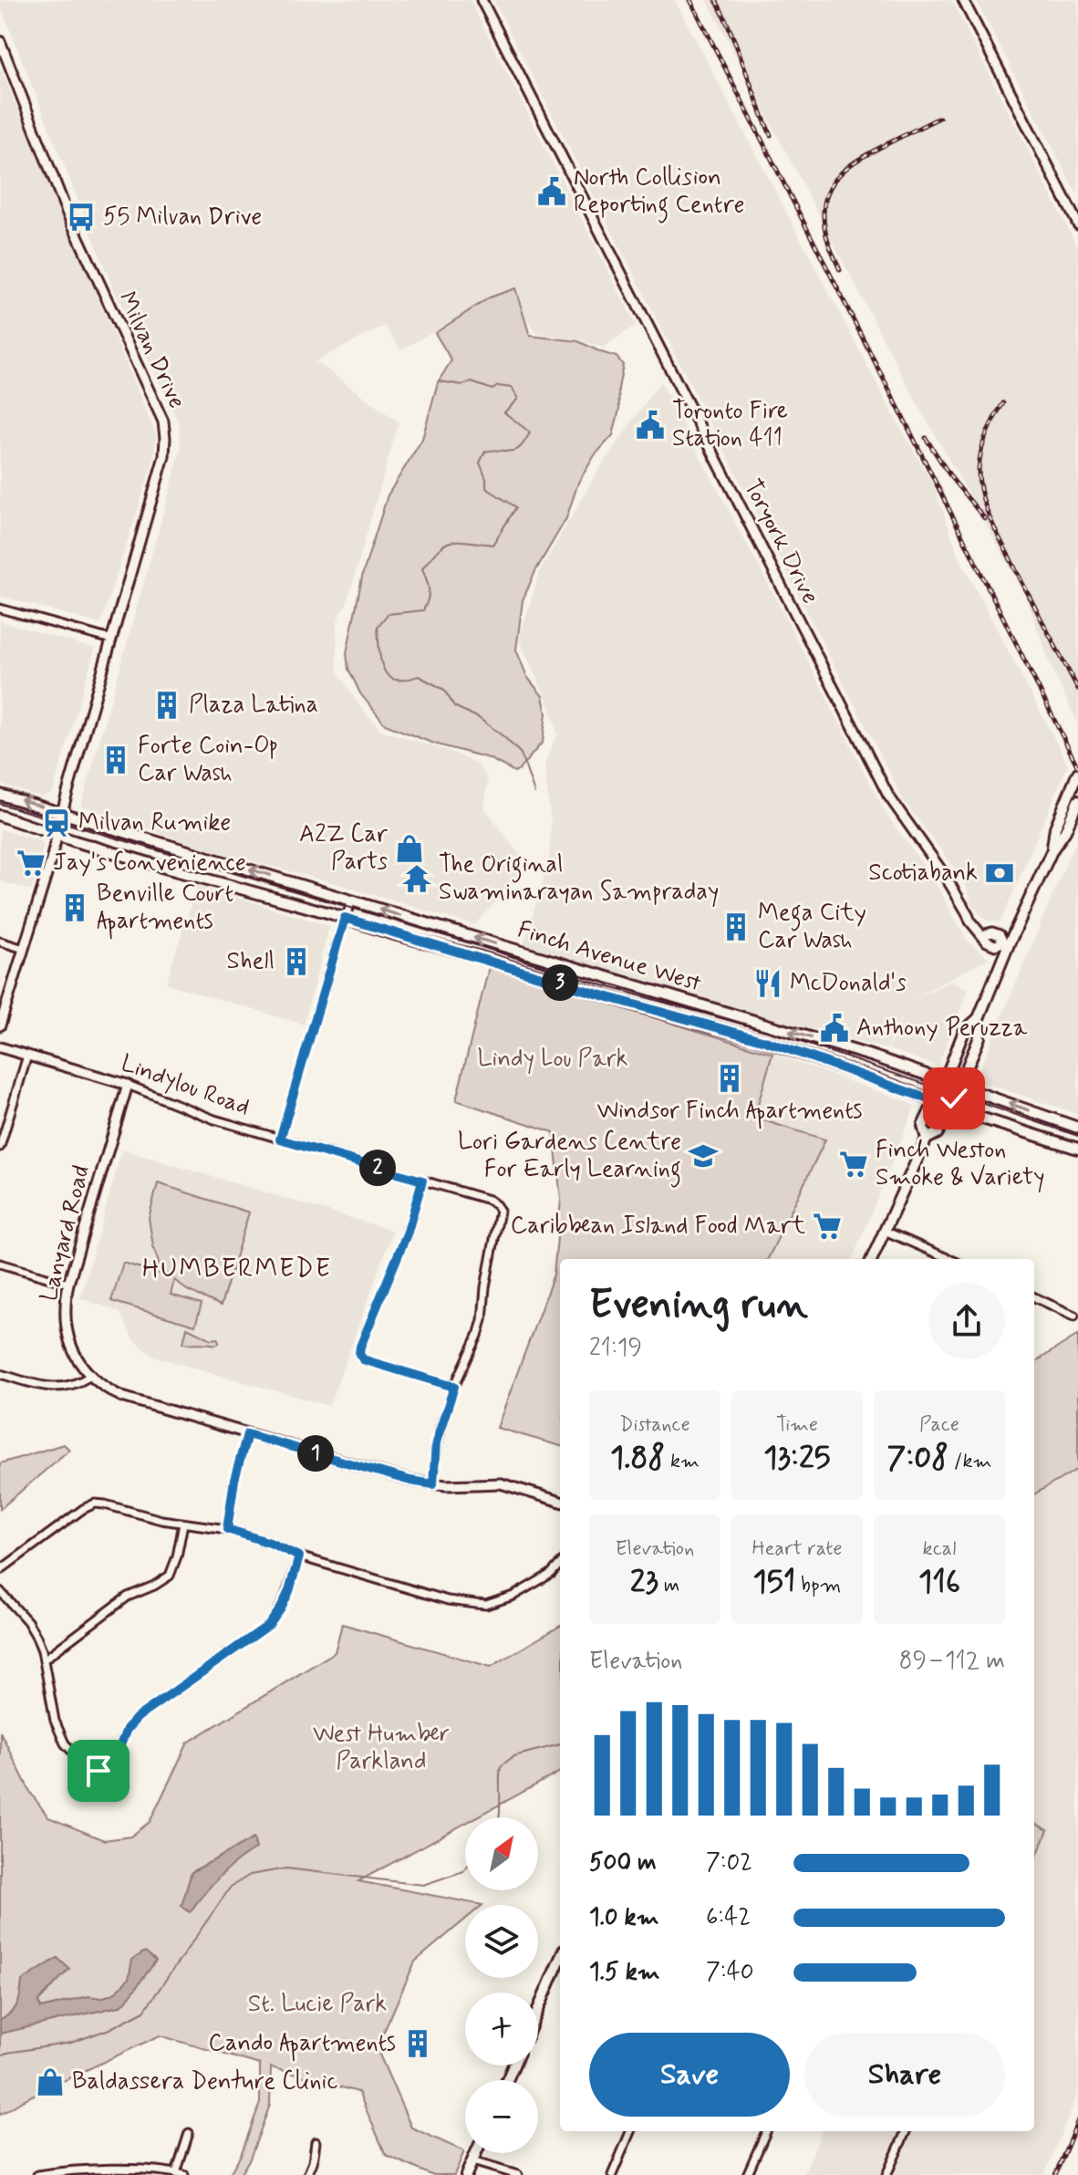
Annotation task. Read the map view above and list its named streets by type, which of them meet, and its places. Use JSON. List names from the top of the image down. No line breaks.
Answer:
{"streets":{"main road":["Finch Avenue West"],"street":["Milvan Drive","Toryork Drive","Lindylou Road","Lanyard Road"]},"crossings":[["Milvan Drive","Finch Avenue West"],["Lindylou Road","Lanyard Road"]],"districts":["HUMBERMEDE"],"parks":["Lindy Lou Park","West Humber Parkland","St. Lucie Park"],"places":{"public building":["North Collision Reporting Centre","Toronto Fire Station 411","Anthony Peruzza"],"bus stop":["55 Milvan Drive"],"building":["Plaza Latina","Forte Coin-Op Car Wash","Benville Court Apartments","Mega City Car Wash","Shell","Windsor Finch Apartments","Cando Apartments"],"station":["Milvan Rumike"],"shop":["A2Z Car Parts","Baldassera Denture Clinic"],"supermarket":["Jay's Convenience","Finch Weston Smoke & Variety","Caribbean Island Food Mart"],"bank":["Scotiabank"],"temple":["The Original Swaminarayan Sampraday"],"restaurant":["McDonald's"],"school or university":["Lori Gardens Centre For Early Learning"]},"north":"top right","page":{"pins":["3","2","1"],"heading":["Evening run","21:19"],"stats":[["Distance","1.88 km"],["Time","13:25"],["Pace","7:08 /km"],["Elevation","23 m"],["Heart rate","151 bpm"],["kcal","116"]],"chart":["Elevation","89–112 m"],"map_buttons":["+","−"],"list":[{"name":"500 m","note":"7:02"},{"name":"1.0 km","note":"6:42"},{"name":"1.5 km","note":"7:40"}],"buttons":["Save","Share"]}}
